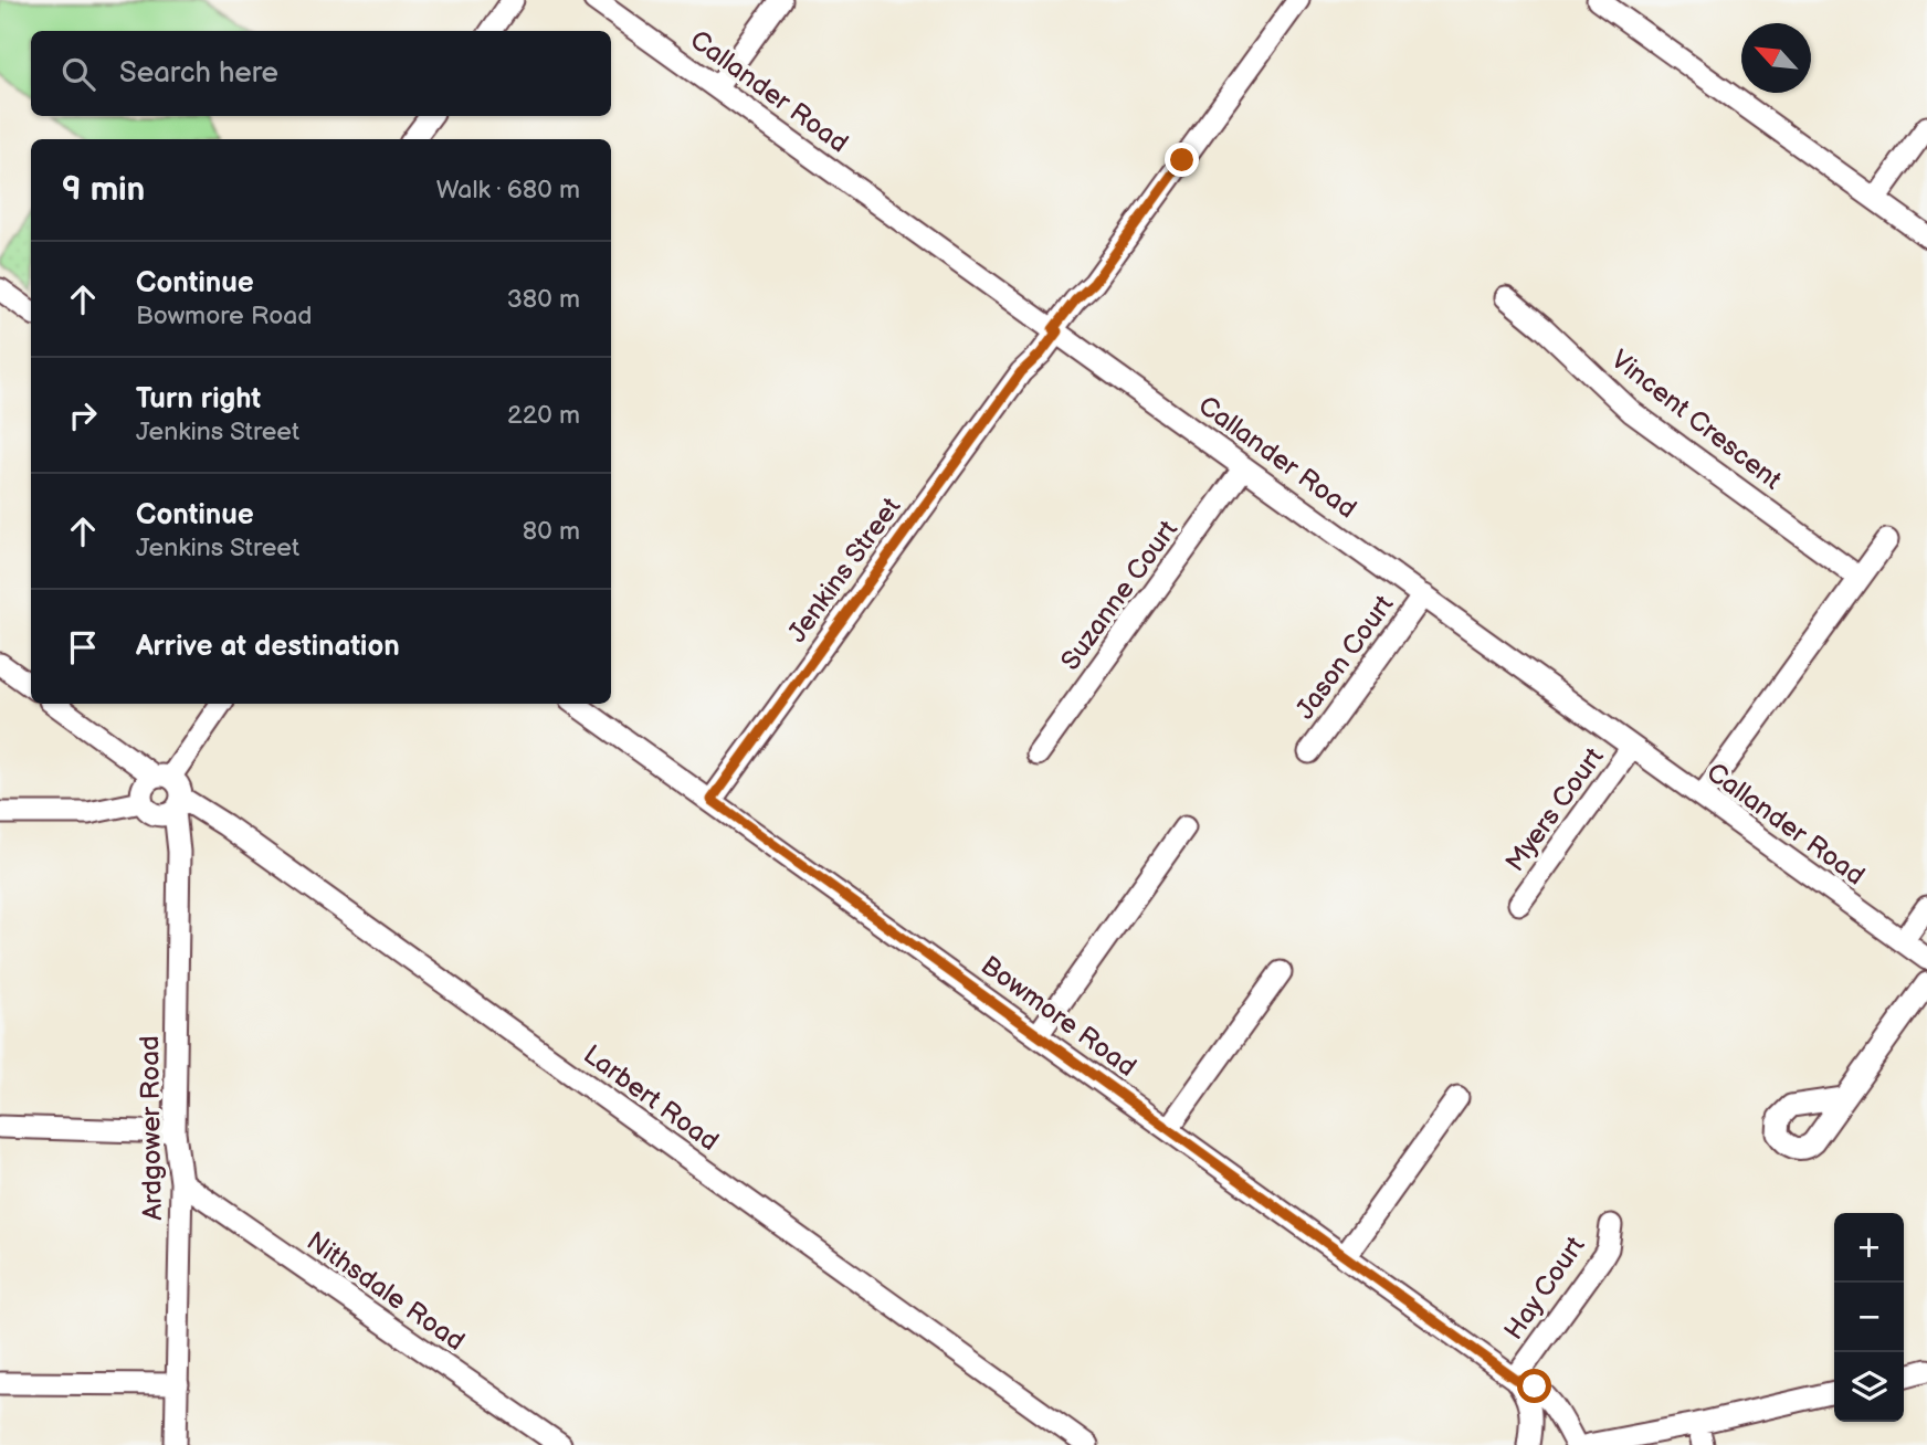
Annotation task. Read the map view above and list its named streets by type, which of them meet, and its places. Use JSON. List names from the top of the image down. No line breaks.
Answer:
{"streets":{"street":["Callander Road","Vincent Crescent","Jenkins Street","Suzanne Court","Jason Court","Myers Court","Bowmore Road","Larbert Road","Ardgower Road","Hay Court","Nithsdale Road"]},"crossings":[["Callander Road","Jenkins Street"],["Callander Road","Suzanne Court"],["Callander Road","Jason Court"],["Callander Road","Myers Court"],["Jenkins Street","Bowmore Road"],["Bowmore Road","Hay Court"],["Larbert Road","Ardgower Road"],["Ardgower Road","Nithsdale Road"]],"north":"top left","page":{"search":"Search here","heading":["9 min","Walk · 680 m"],"list":[["Continue","Bowmore Road","380 m"],["Turn right","Jenkins Street","220 m"],["Continue","Jenkins Street","80 m"],"Arrive at destination"],"map_buttons":["+","−"]}}
